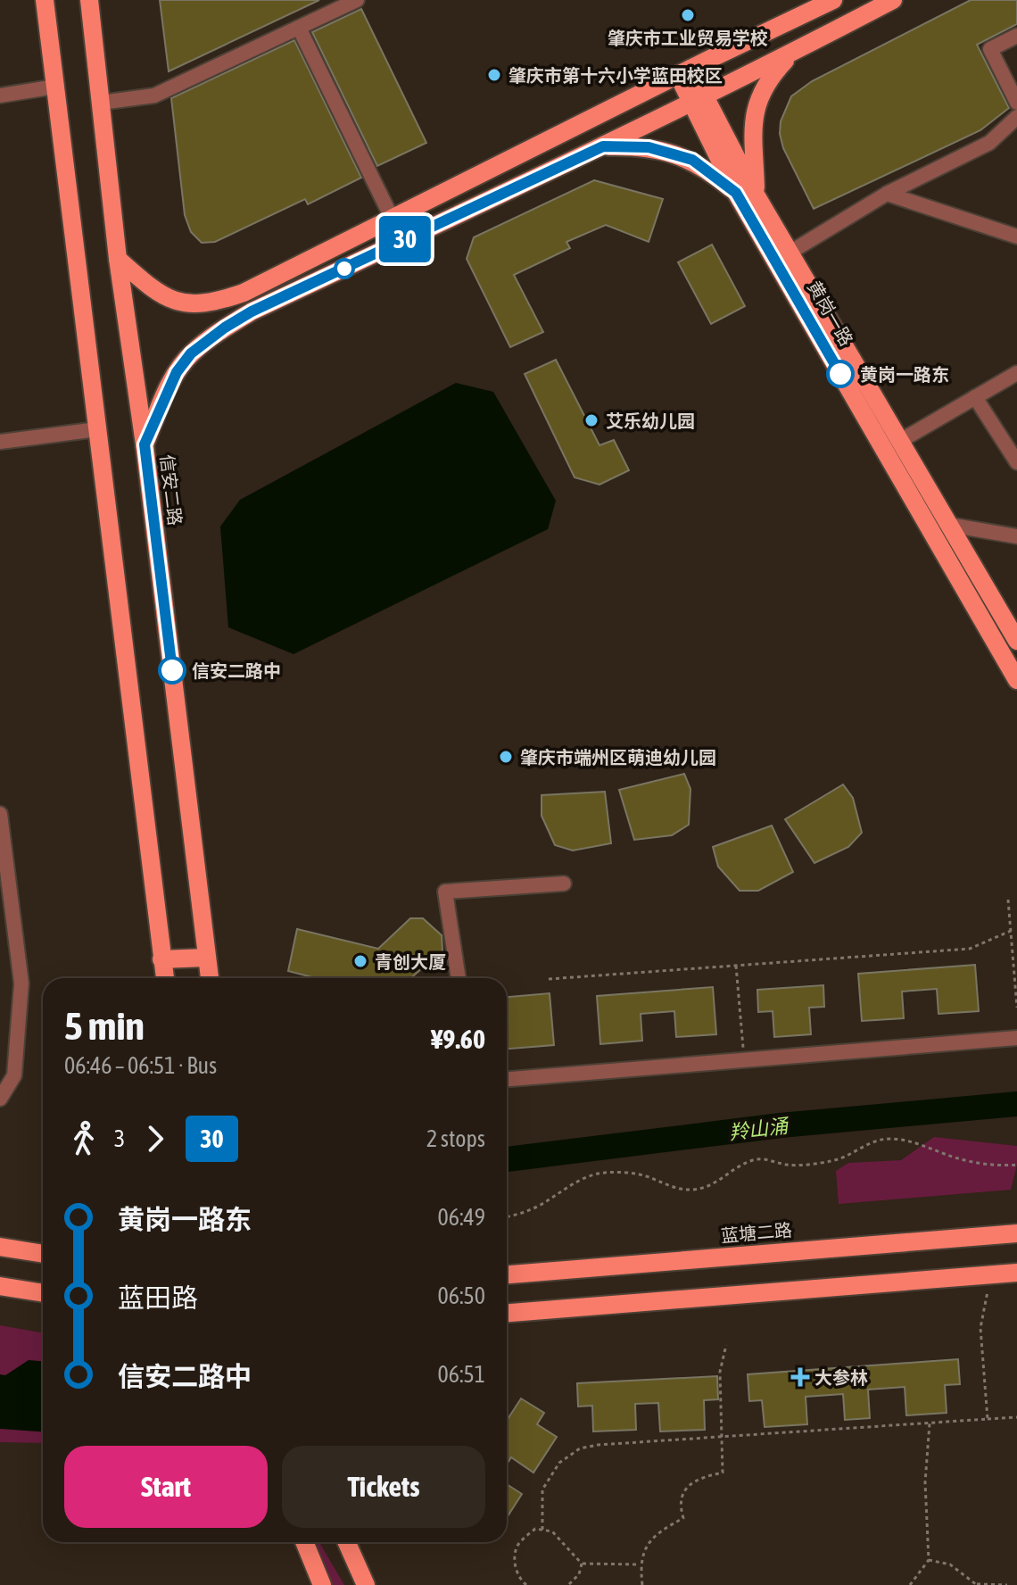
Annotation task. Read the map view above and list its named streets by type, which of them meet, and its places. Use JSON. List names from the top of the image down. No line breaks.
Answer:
{"streets":{"main road":["黄岗一路","信安二路","蓝塘二路"]},"water":["羚山涌"],"places":{"other":["肇庆市工业贸易学校","肇庆市第十六小学蓝田校区","黄岗一路东","艾乐幼儿园","信安二路中","肇庆市端州区萌迪幼儿园","青创大厦"],"health":["大参林"]},"lines":["bus line 30"],"page":{"on_map":"30","heading":["5 min","06:46 – 06:51 · Bus","¥9.60"],"legs":["3","30","2 stops"],"list":[{"name":"黄岗一路东","value":"06:49"},{"name":"蓝田路","value":"06:50"},{"name":"信安二路中","value":"06:51"}],"buttons":["Start","Tickets"]}}
